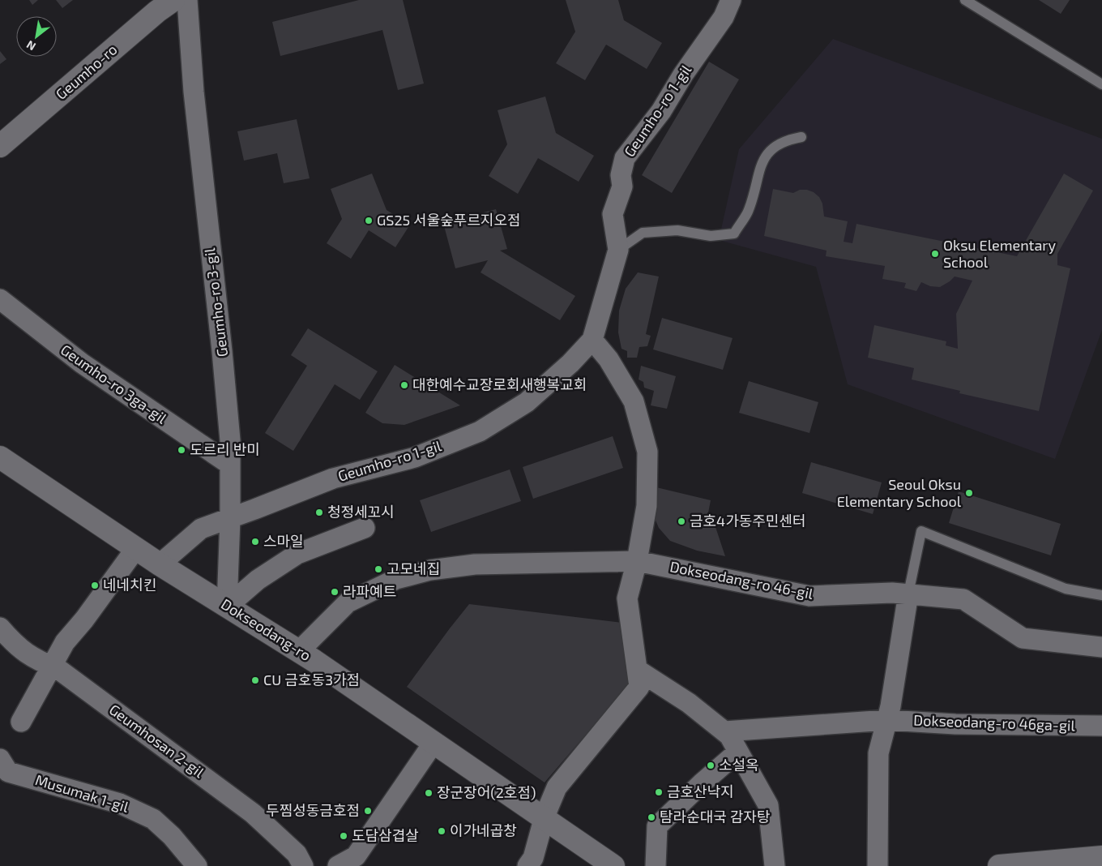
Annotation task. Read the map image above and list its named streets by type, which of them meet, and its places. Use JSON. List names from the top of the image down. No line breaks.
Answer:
{"streets":{"main road":["Geumho-ro","Dokseodang-ro"],"street":["Geumho-ro 1-gil","Geumho-ro 3-gil","Geumho-ro 3ga-gil","Dokseodang-ro 46-gil","Dokseodang-ro 46ga-gil","Geumhosan 2-gil","Musumak 1-gil"]},"crossings":[["Geumho-ro 1-gil","Geumho-ro 3-gil"],["Geumho-ro 1-gil","Dokseodang-ro"],["Geumho-ro 3-gil","Geumho-ro 3ga-gil"],["Geumho-ro 3-gil","Dokseodang-ro"],["Dokseodang-ro 46-gil","Dokseodang-ro"]],"places":["GS25 서울숲푸르지오점","Oksu Elementary School","대한예수교장로회새행복교회","도르리 반미","Seoul Oksu Elementary School","청정세꼬시","금호4가동주민센터","스마일","고모네집","네네치킨","라파예트","CU 금호동3가점","소설옥","금호산낙지","장군장어(2호점)","두찜성동금호점","탐라순대국 감자탕","이가네곱창","도담삼겹살"],"north":"bottom left"}
